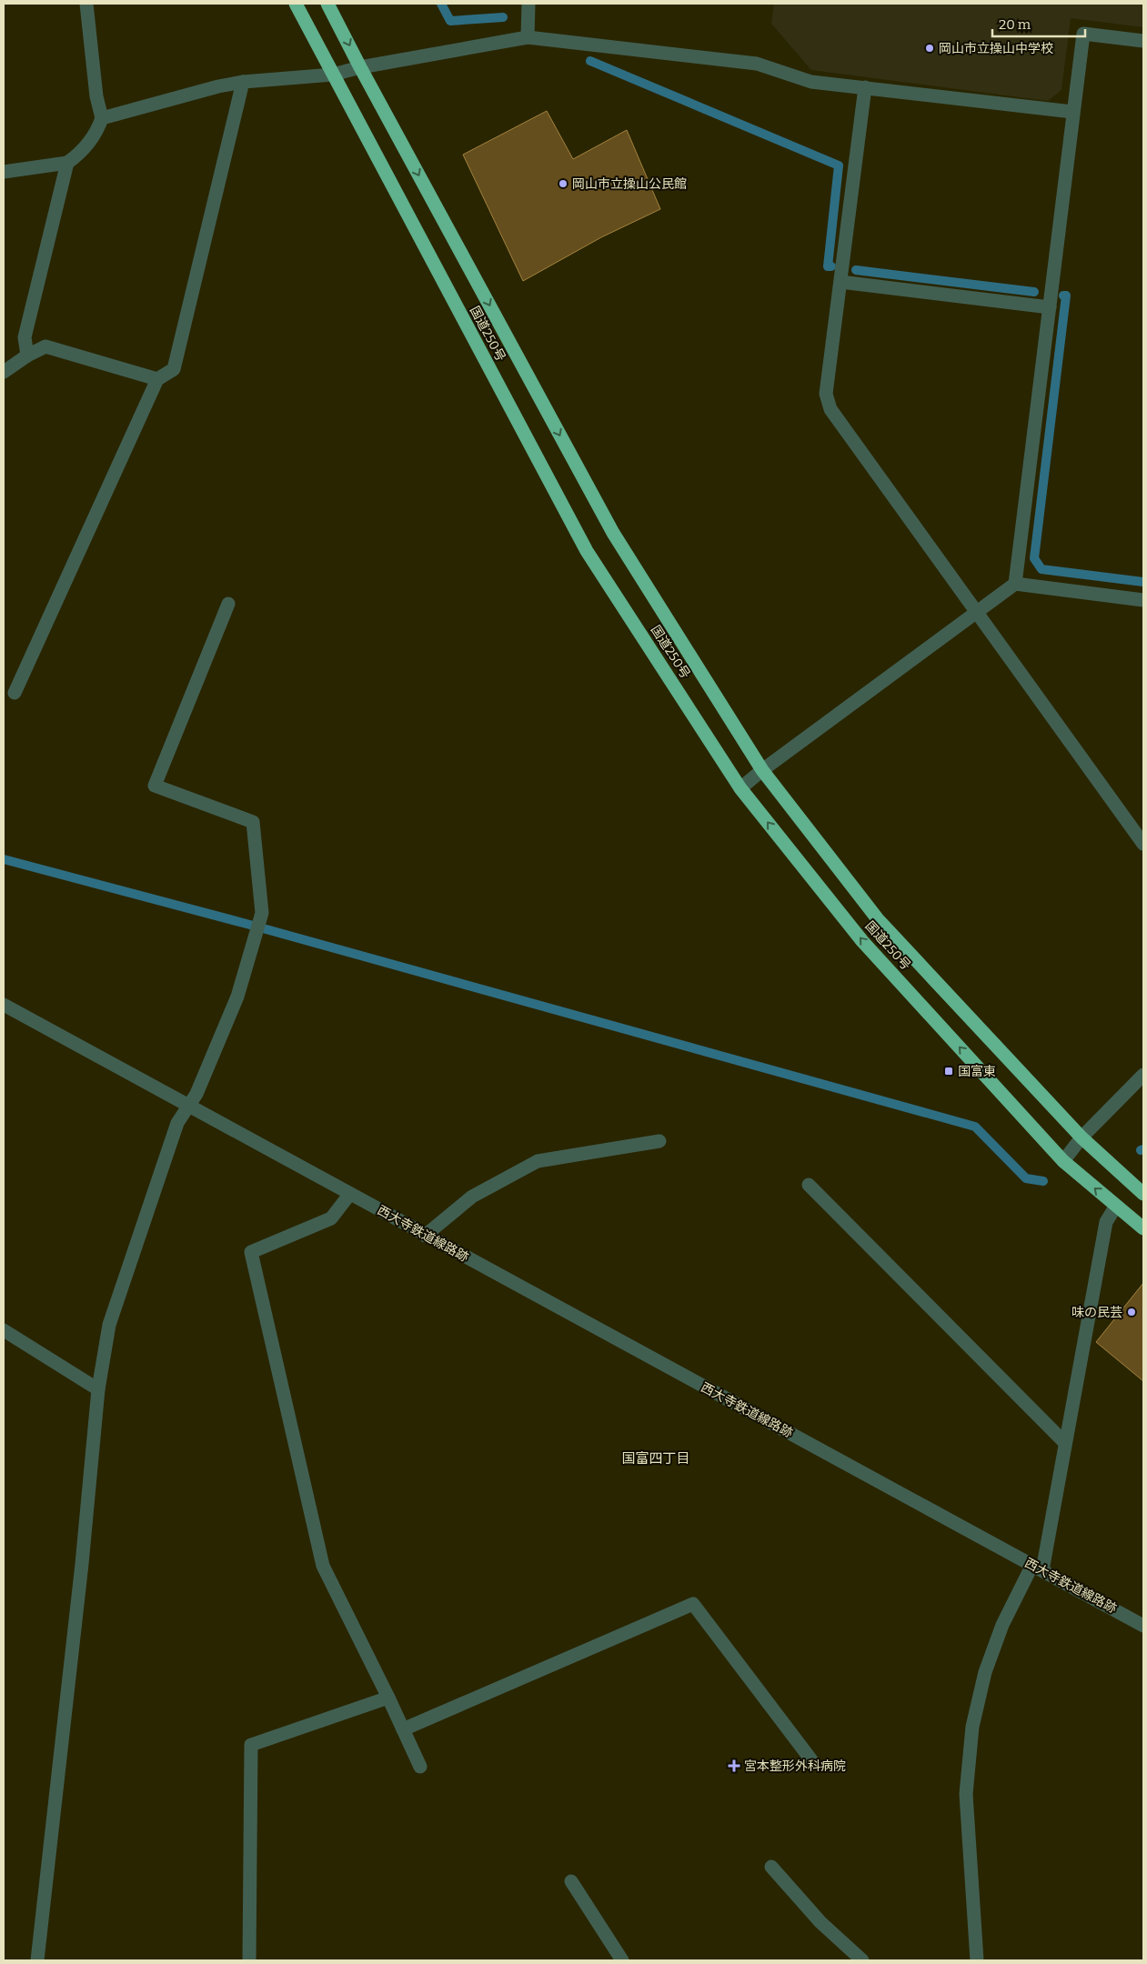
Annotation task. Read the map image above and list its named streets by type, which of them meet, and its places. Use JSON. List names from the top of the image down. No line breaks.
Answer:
{"streets":{"highway":["国道250号"],"street":["西大寺鉄道線路跡"]},"districts":["国富四丁目"],"places":{"other":["岡山市立操山中学校","岡山市立操山公民館","味の民芸"],"transit":["国富東"],"health":["宮本整形外科病院"]},"scale_bar":"20 m"}
